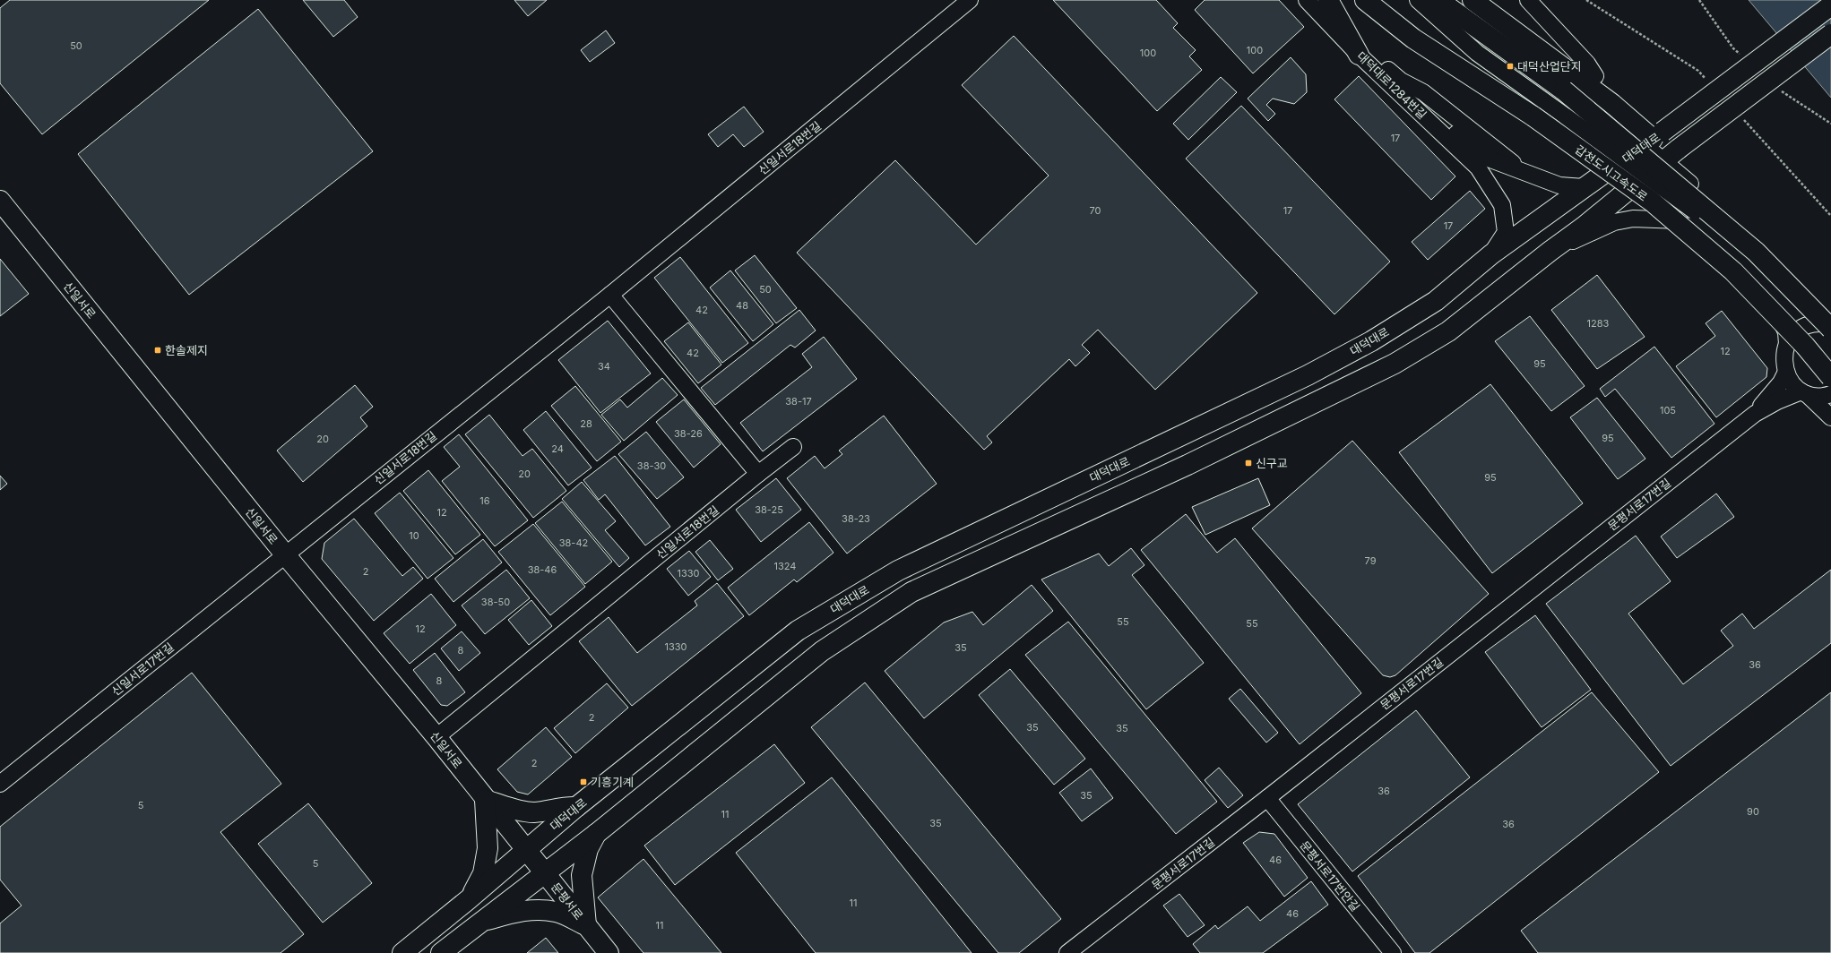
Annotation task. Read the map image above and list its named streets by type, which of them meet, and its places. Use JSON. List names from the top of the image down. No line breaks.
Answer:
{"streets":{"main road":["대덕대로","갑천도시고속도로","신일서로","문평서로"],"street":["대덕대로1284번길","신일서로18번길","문평서로17번길","신일서로17번길","문평서로17번안길"]},"crossings":[["대덕대로1284번길","대덕대로"],["신일서로18번길","신일서로"],["신일서로18번길","신일서로17번길"],["대덕대로","신일서로"],["대덕대로","문평서로"],["신일서로","신일서로17번길"],["신일서로","문평서로"],["문평서로17번길","문평서로17번안길"]],"places":{"transit":["대덕산업단지","한솔제지","신구교","기흥기계"]},"house_numbers":["50","100","100","17","70","17","17","50","48","42","1283","12","42","95","34","38-17","105","28","38-26","95","20","24","38-30","20","95","16","38-25","12","38-23","10","38-42","79","1324","38-46","2","1330","38-50","55","55","12","1330","35","8","36","8","2","35","35","2","36","35","5","90","11","35","36","46","5","11","46","11"]}
